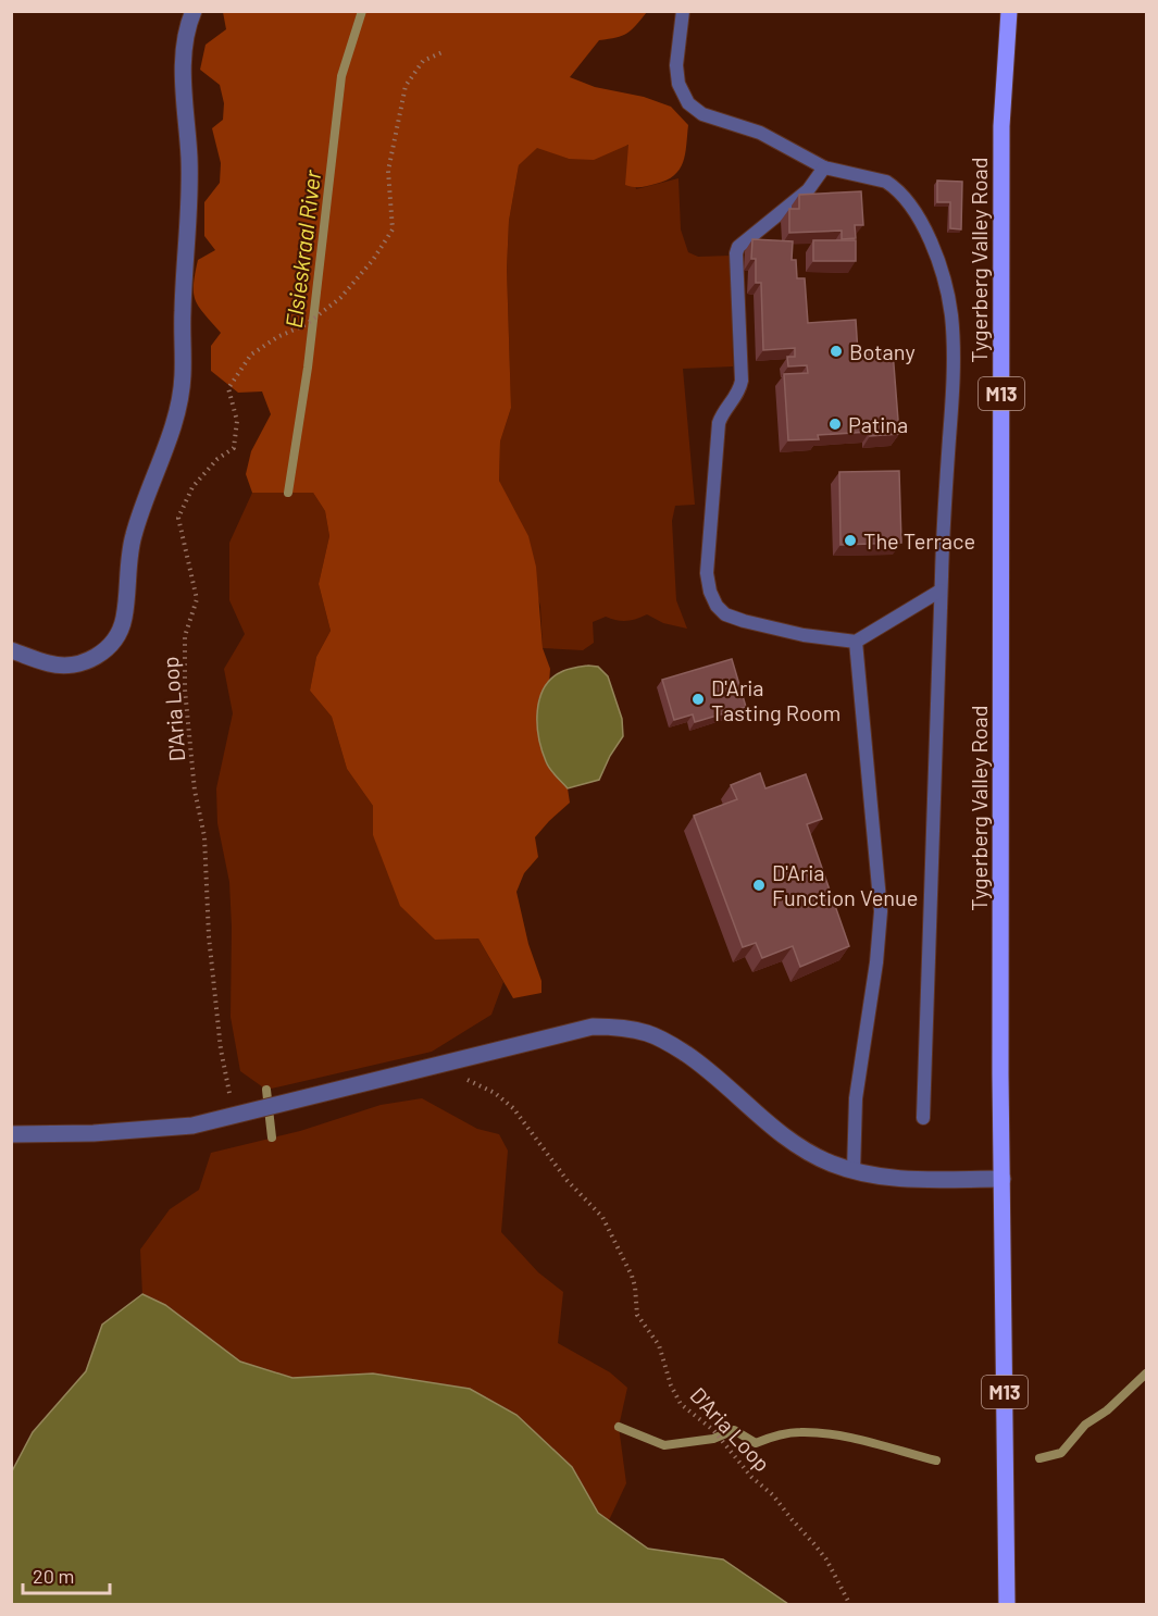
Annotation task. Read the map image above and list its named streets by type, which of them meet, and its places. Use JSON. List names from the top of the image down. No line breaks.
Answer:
{"streets":{"main road":["Tygerberg Valley Road","M13"],"path":["D'Aria Loop"]},"water":["Elsieskraal River"],"places":["Botany","Patina","The Terrace","D'Aria Tasting Room","D'Aria Function Venue"],"scale_bar":"20 m"}
